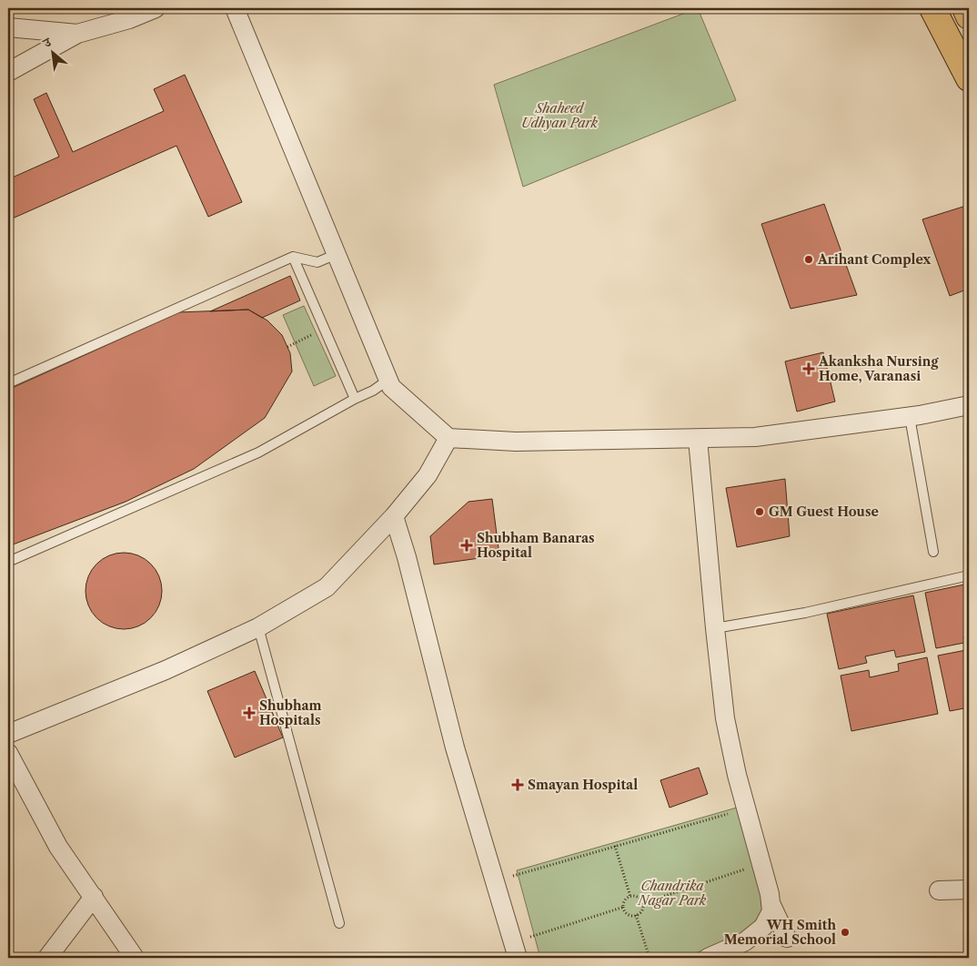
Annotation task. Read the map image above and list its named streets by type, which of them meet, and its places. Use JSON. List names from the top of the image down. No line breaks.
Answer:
{"parks":["Shaheed Udhyan Park","Chandrika Nagar Park"],"places":{"other":["Arihant Complex","GM Guest House","WH Smith Memorial School"],"health":["Akanksha Nursing Home, Varanasi","Shubham Banaras Hospital","Shubham Hospitals","Smayan Hospital"]},"north":"top left"}
